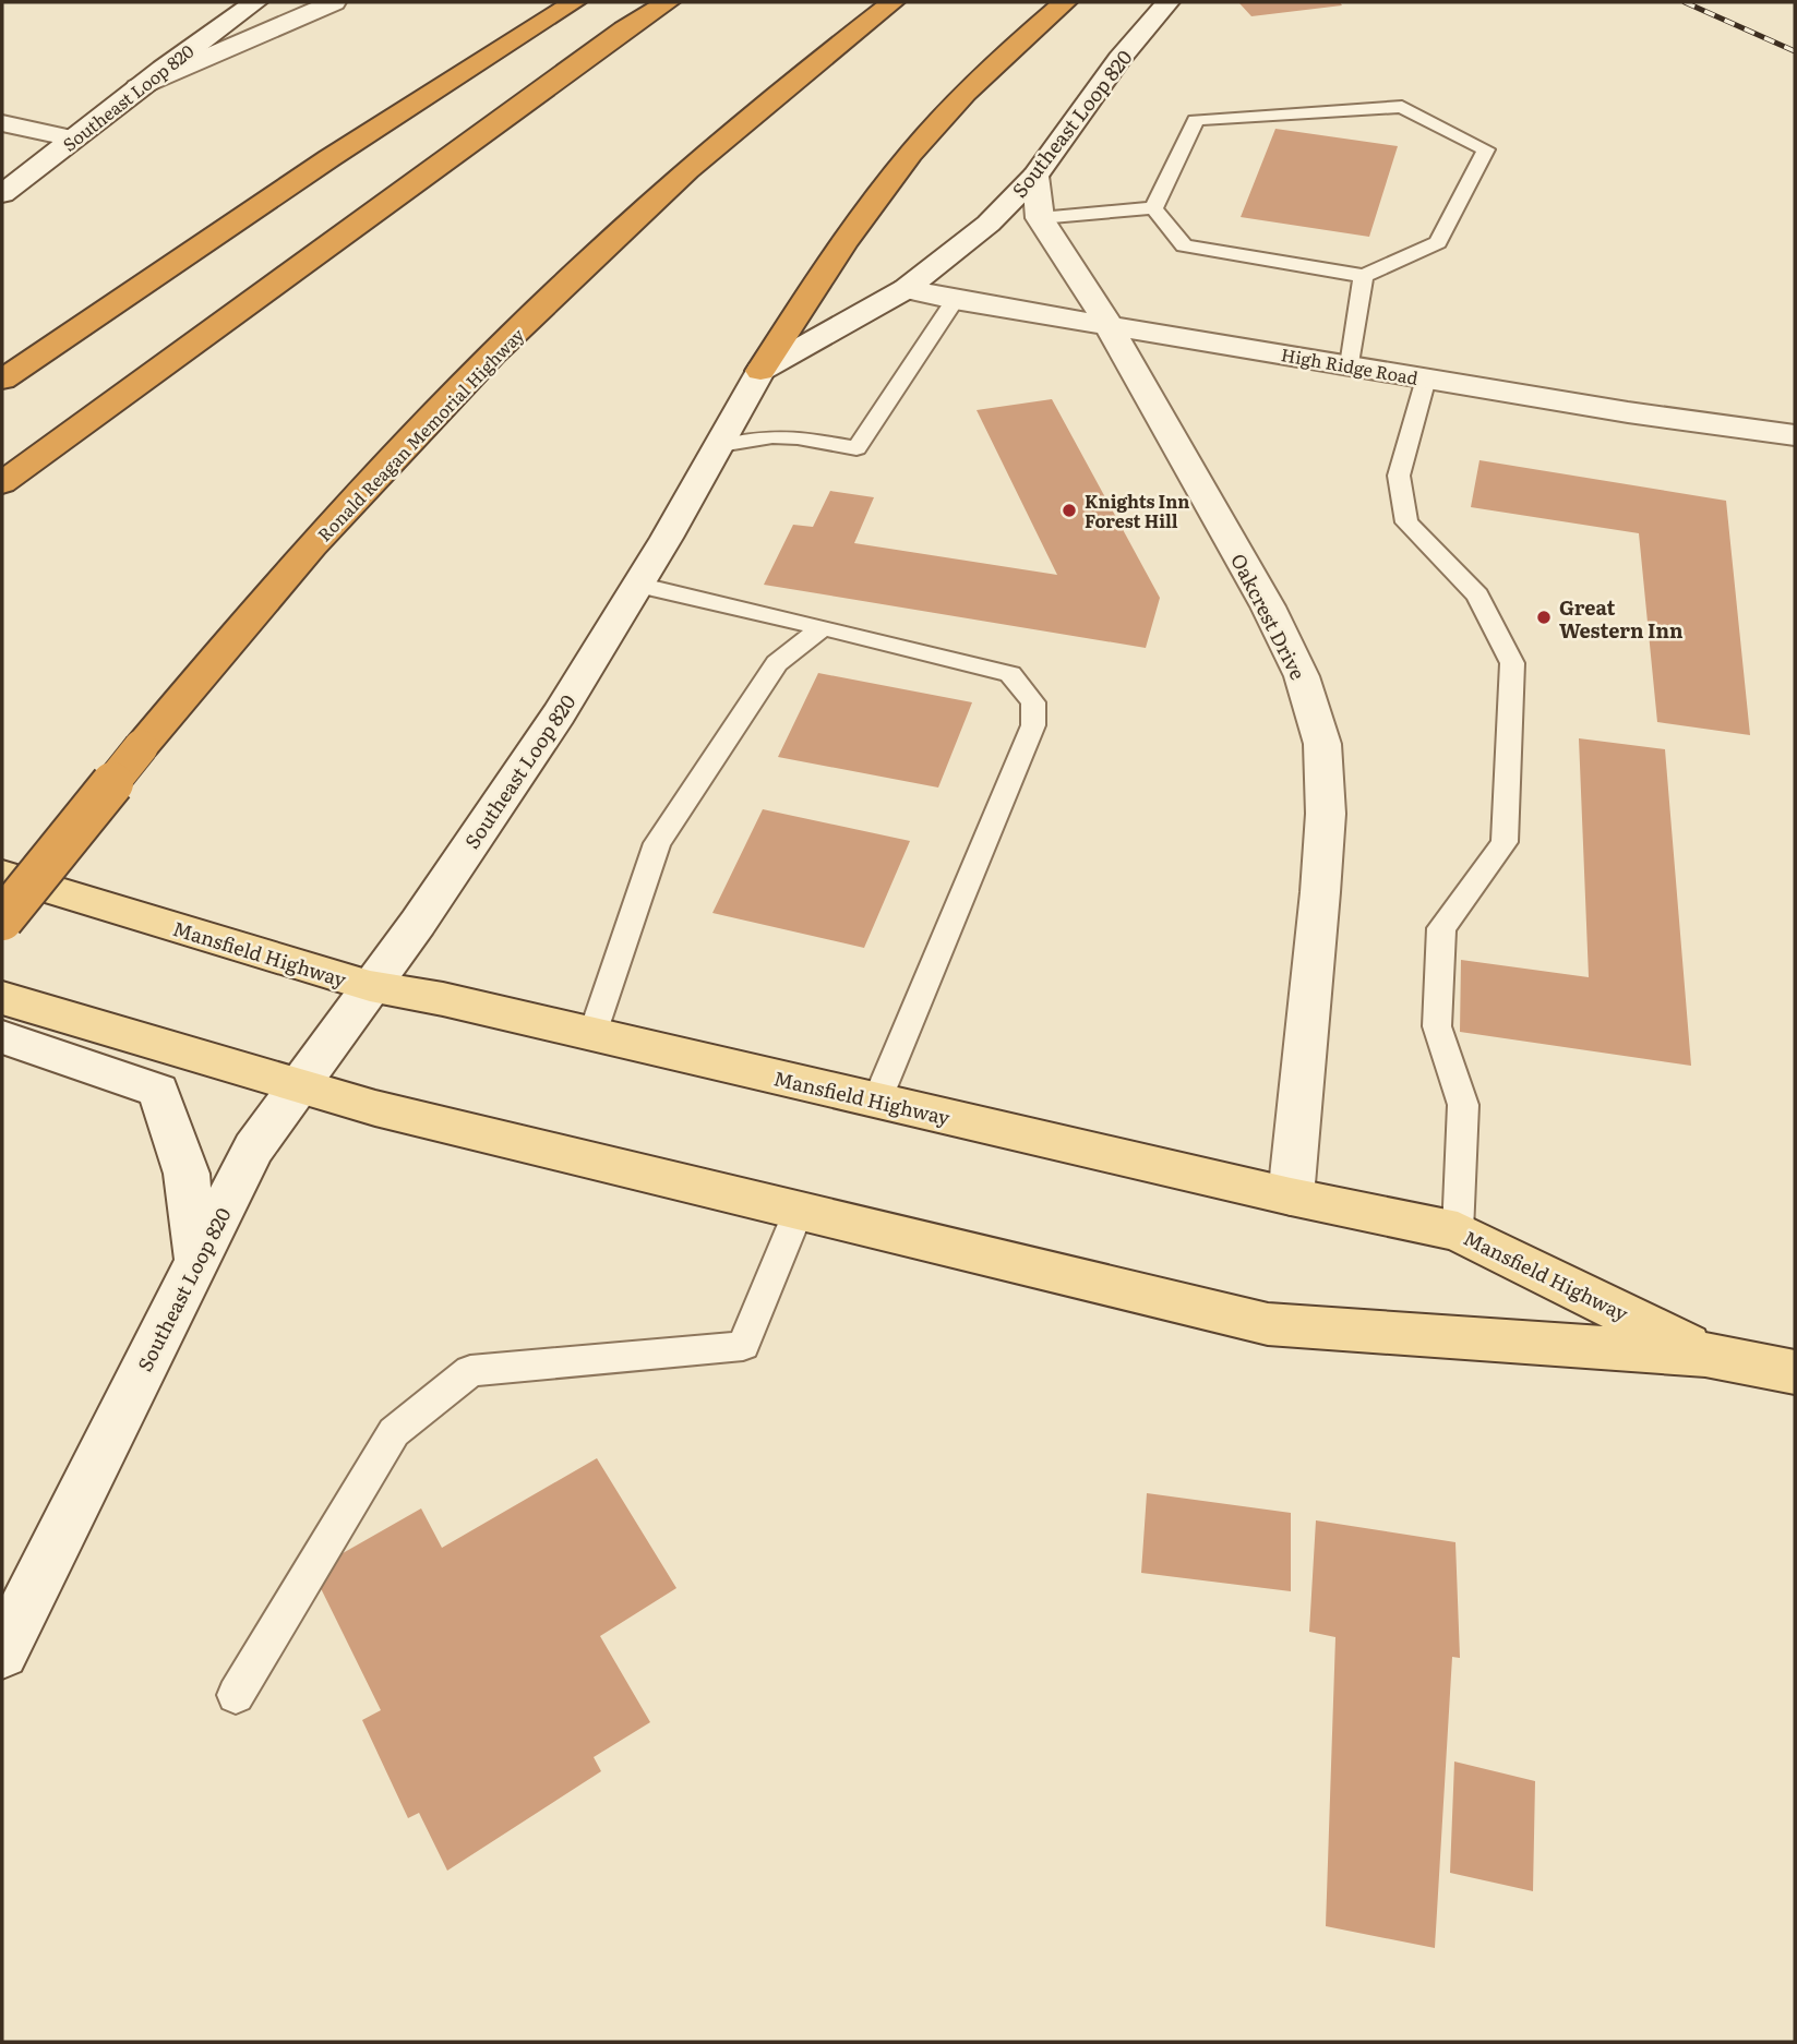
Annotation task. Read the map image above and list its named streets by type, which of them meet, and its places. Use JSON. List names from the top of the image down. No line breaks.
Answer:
{"streets":{"highway":["Ronald Reagan Memorial Highway"],"main road":["Southeast Loop 820","High Ridge Road","Oakcrest Drive","Mansfield Highway"]},"crossings":[["Southeast Loop 820","High Ridge Road"],["Southeast Loop 820","Oakcrest Drive"],["Southeast Loop 820","Mansfield Highway"],["High Ridge Road","Oakcrest Drive"],["Oakcrest Drive","Mansfield Highway"]],"places":["Knights Inn Forest Hill","Great Western Inn"]}
